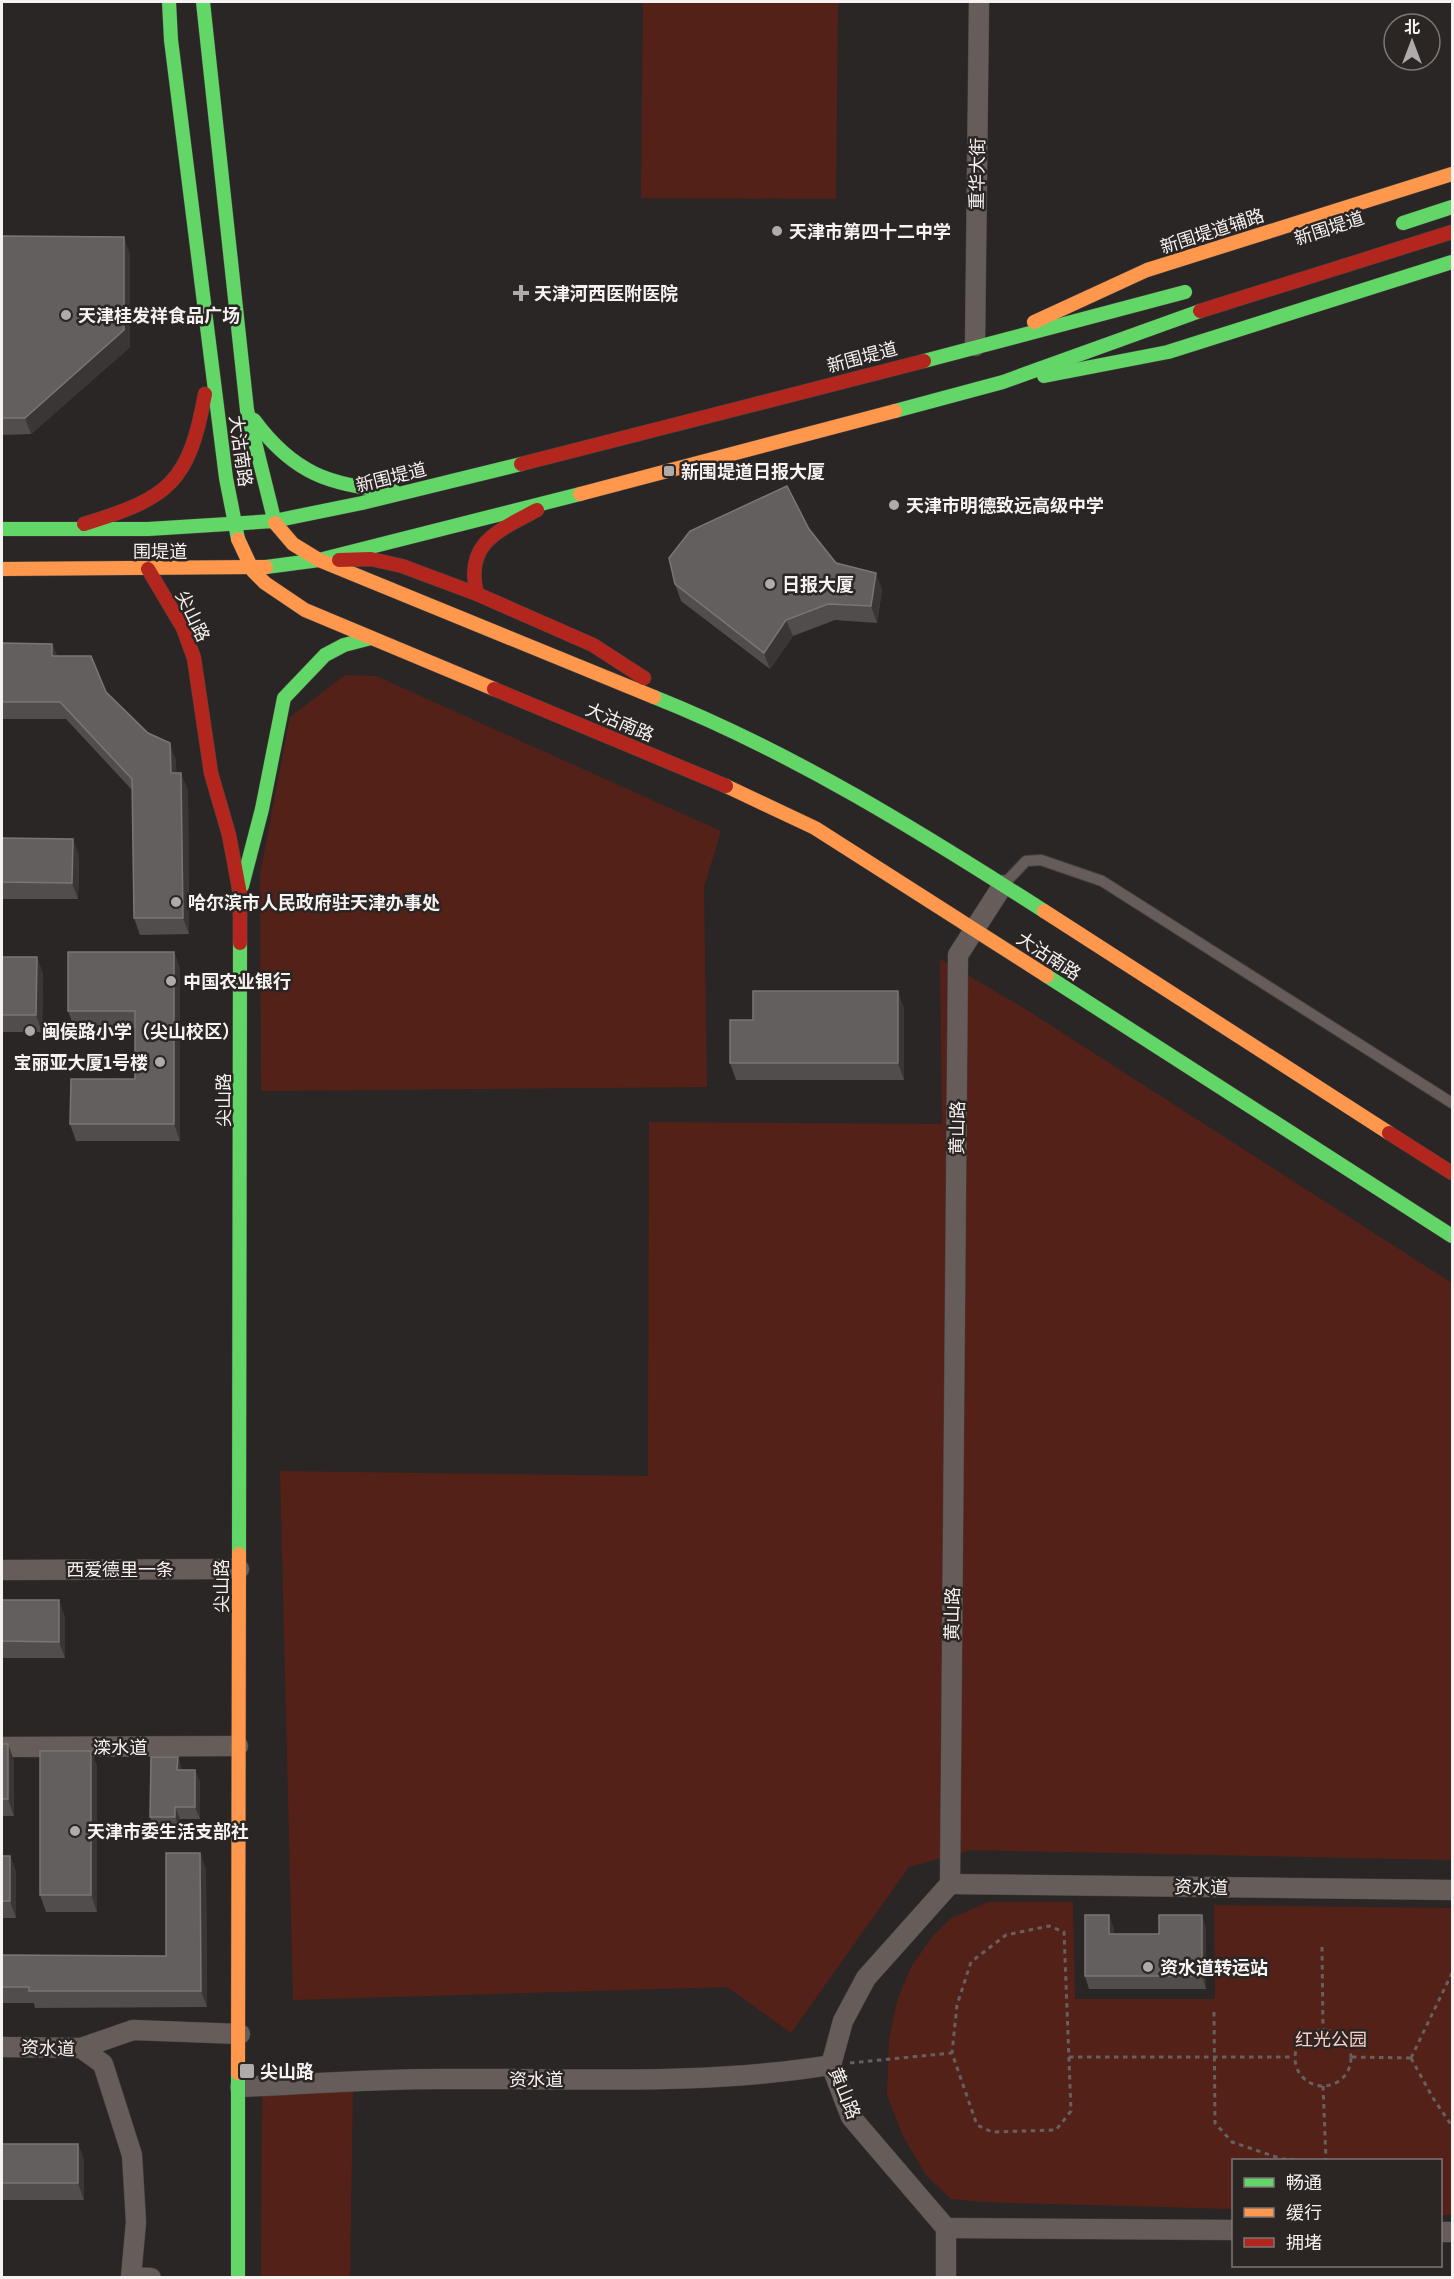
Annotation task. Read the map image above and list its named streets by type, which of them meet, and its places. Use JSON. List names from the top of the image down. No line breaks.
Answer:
{"streets":{"main road":["新围堤道","新围堤道辅路","大沽南路","围堤道","尖山路"],"street":["重华大街","黄山路","西爱德里一条","滦水道","资水道"]},"crossings":[["重华大街","新围堤道"],["重华大街","新围堤道辅路"],["新围堤道","新围堤道辅路"],["新围堤道","大沽南路"],["新围堤道","围堤道"],["大沽南路","围堤道"],["大沽南路","尖山路"],["大沽南路","黄山路"],["围堤道","尖山路"],["尖山路","西爱德里一条"],["尖山路","滦水道"],["尖山路","资水道"],["黄山路","资水道"]],"parks":["红光公园"],"places":{"other":["天津市第四十二中学","天津桂发祥食品广场","天津市明德致远高级中学","日报大厦","哈尔滨市人民政府驻天津办事处","中国农业银行","闽侯路小学（尖山校区）","宝丽亚大厦1号楼","天津市委生活支部社","资水道转运站"],"health":["天津河西医附医院"],"transit":["新围堤道日报大厦","尖山路"]},"legend":["畅通","缓行","拥堵"],"north":"top"}
